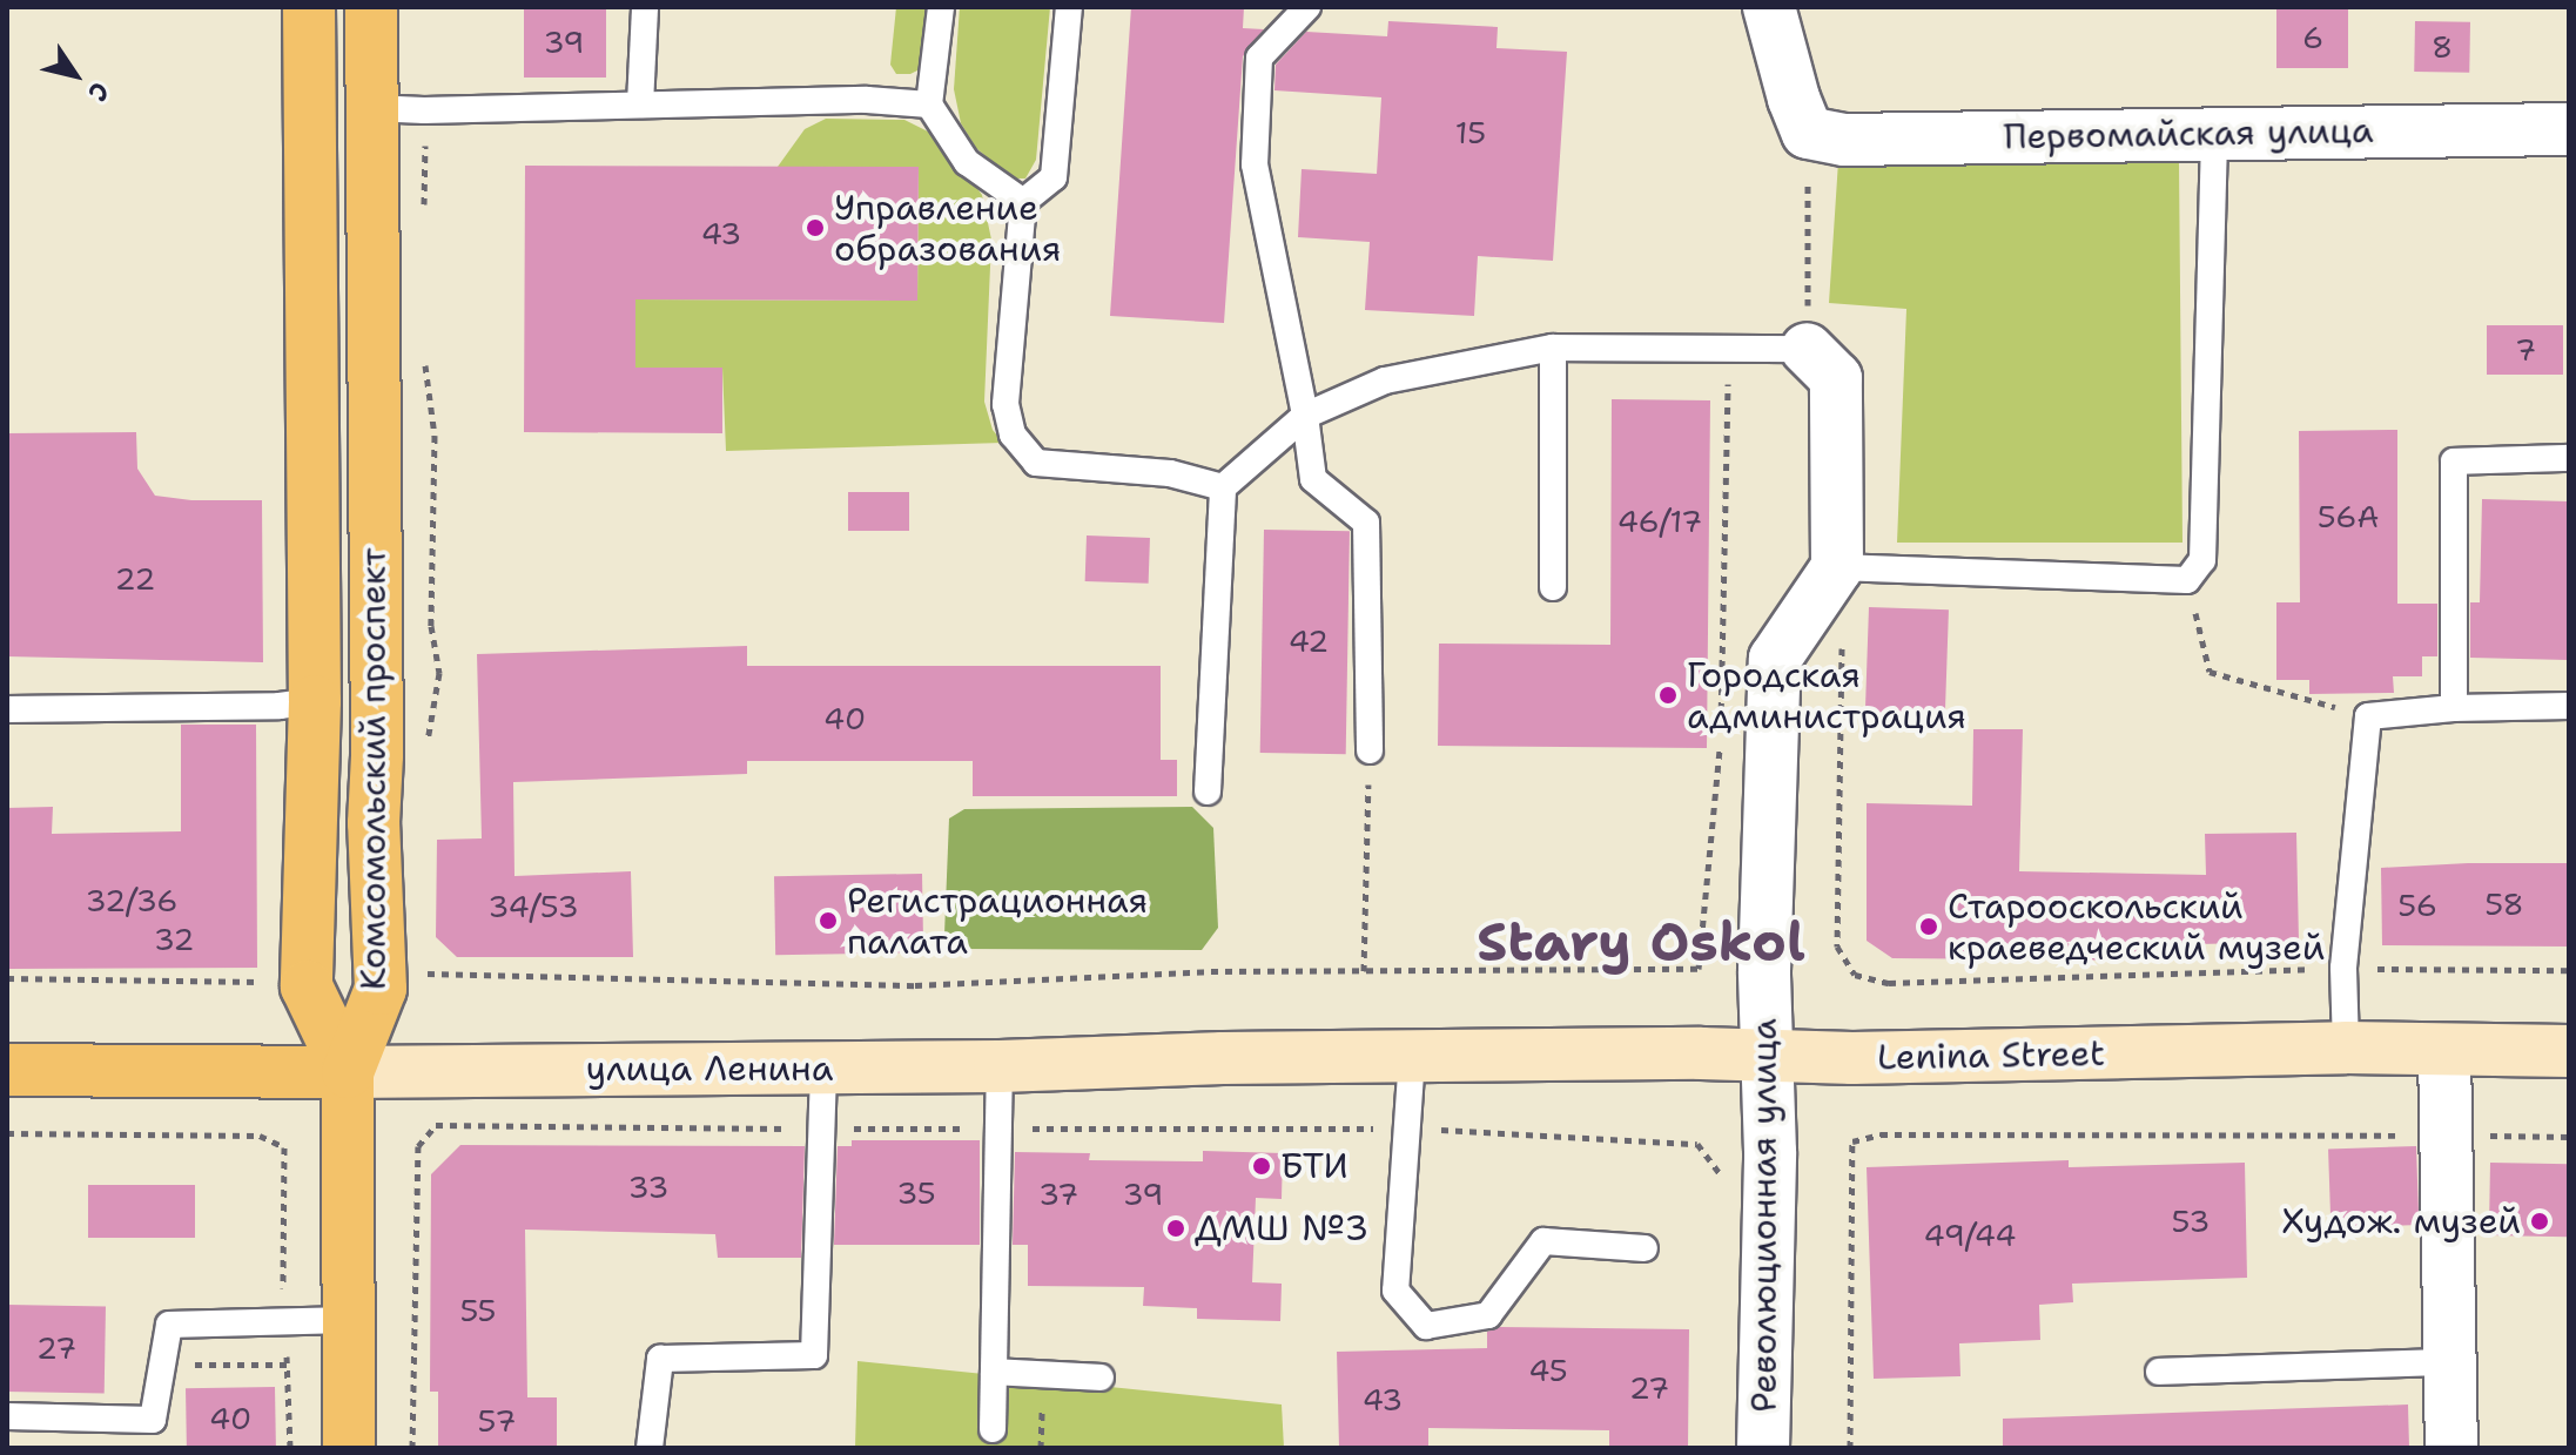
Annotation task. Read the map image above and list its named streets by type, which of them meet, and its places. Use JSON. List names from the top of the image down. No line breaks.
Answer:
{"streets":{"main road":["Комсомольский проспект","Lenina Street","улица Ленина"],"street":["Первомайская улица","Революционная улица"]},"crossings":[["Комсомольский проспект","улица Ленина"],["Lenina Street","улица Ленина"],["Lenina Street","Революционная улица"]],"districts":["Stary Oskol"],"places":["Управление образования","Городская администрация","Регистрационная палата","Старооскольский краеведческий музей","БТИ","Худож. музей","ДМШ №3"],"house_numbers":["6","39","8","15","43","7","56А","46/17","22","42","40","32/36","58","56","34/53","32","33","35","37","39","53","49/44","55","27","45","27","43","40","57"],"north":"bottom right"}
